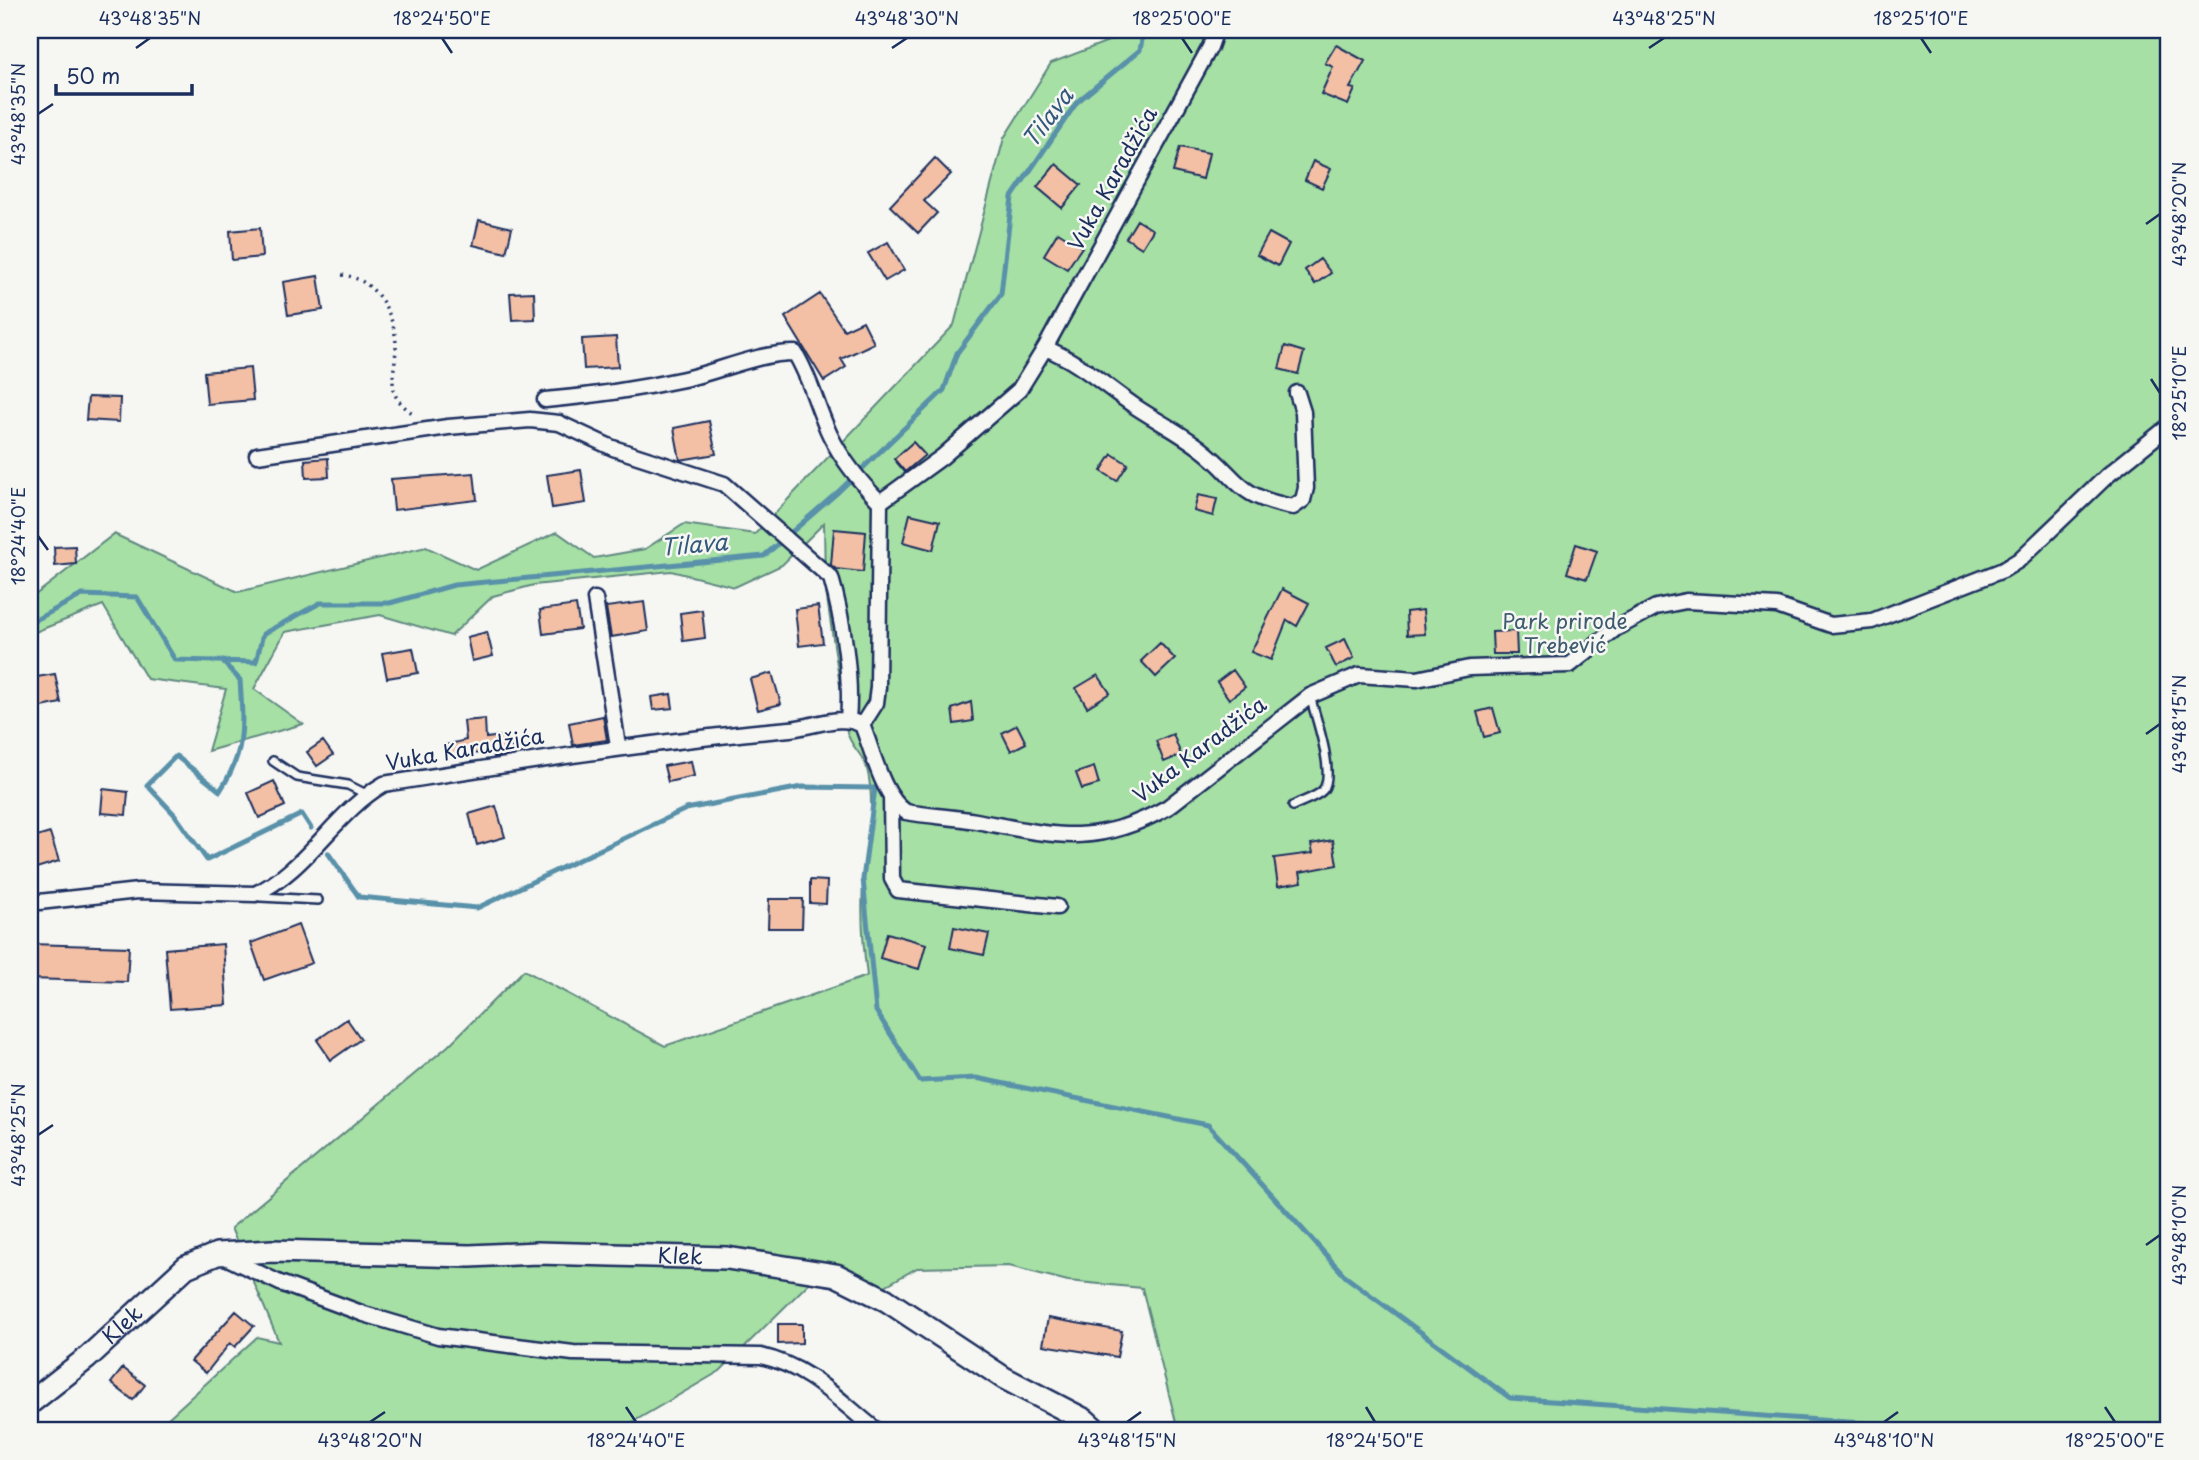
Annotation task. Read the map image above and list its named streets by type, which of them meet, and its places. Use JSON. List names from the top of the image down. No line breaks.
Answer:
{"streets":{"street":["Vuka Karadžića","Klek"]},"water":["Tilava"],"parks":["Park prirode Trebević"],"scale_bar":"50 m","coordinates":["43°48'35\"N","18°24'50\"E","43°48'30\"N","18°25'00\"E","43°48'25\"N","18°25'10\"E","43°48'20\"N","18°24'40\"E","43°48'15\"N","43°48'10\"N"]}
